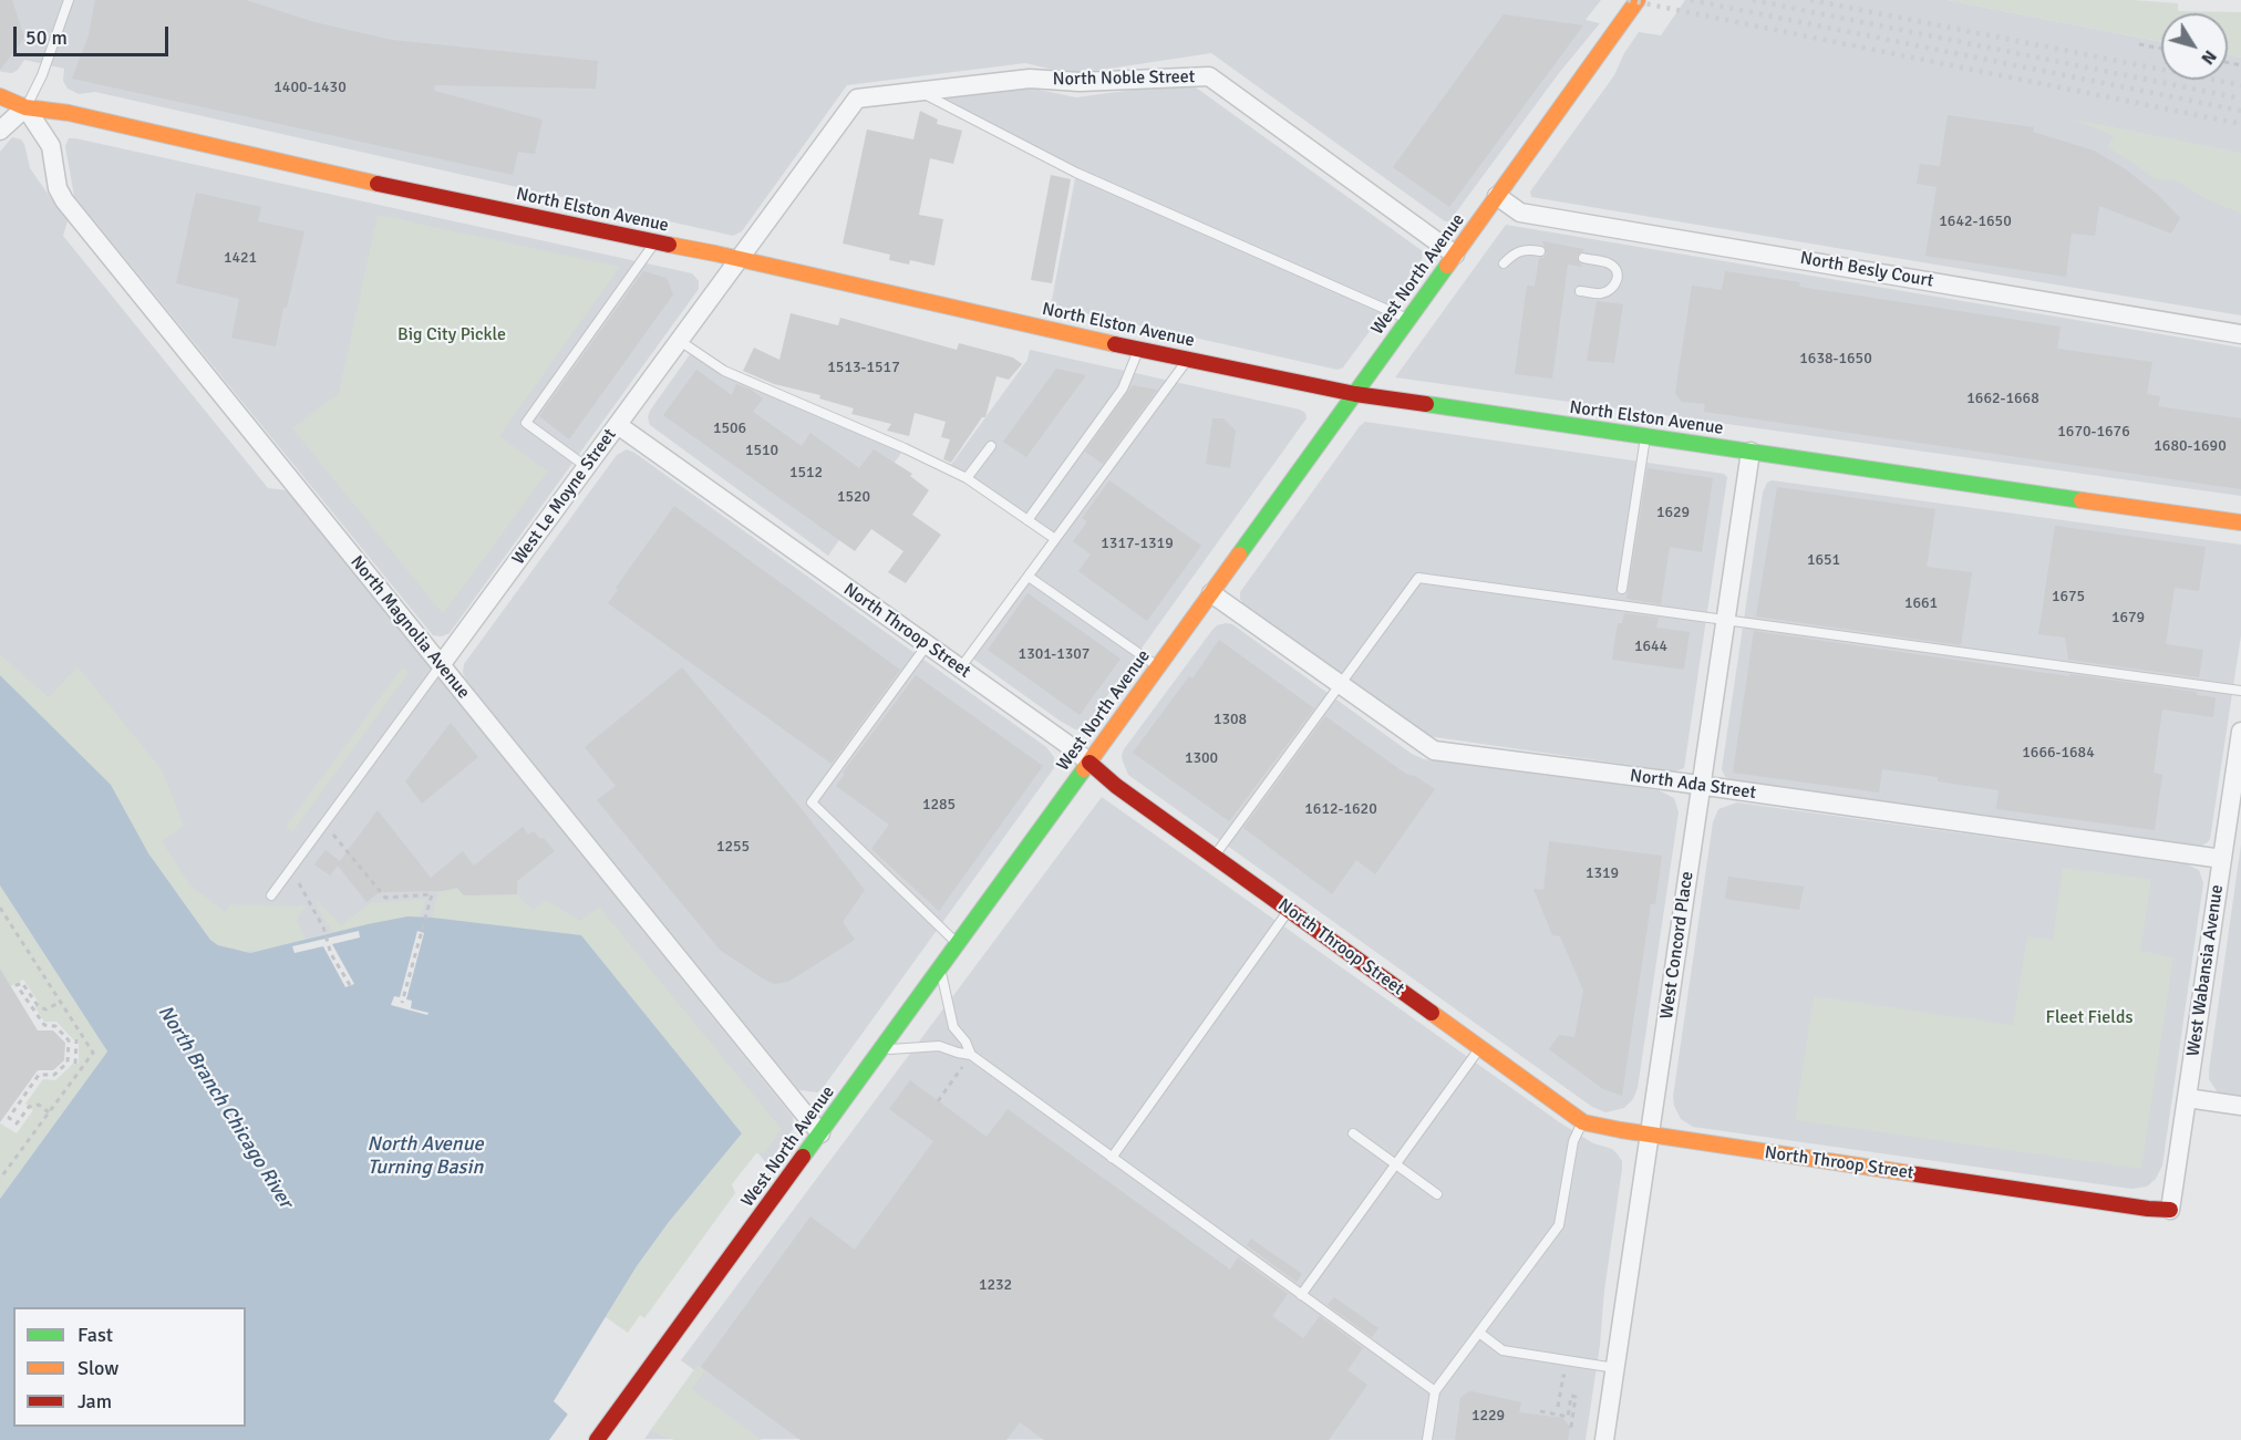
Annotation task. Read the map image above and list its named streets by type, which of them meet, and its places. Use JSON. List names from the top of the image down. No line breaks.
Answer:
{"streets":{"main road":["North Elston Avenue","West North Avenue","North Throop Street"],"street":["North Noble Street","North Besly Court","West Le Moyne Street","North Magnolia Avenue","North Ada Street","West Concord Place","West Wabansia Avenue"]},"crossings":[["North Noble Street","West North Avenue"],["North Noble Street","West Le Moyne Street"],["North Elston Avenue","West North Avenue"],["North Elston Avenue","West Le Moyne Street"],["North Elston Avenue","North Magnolia Avenue"],["North Elston Avenue","West Concord Place"],["North Besly Court","West North Avenue"],["West North Avenue","North Magnolia Avenue"],["West North Avenue","North Throop Street"],["West North Avenue","North Ada Street"],["West Le Moyne Street","North Magnolia Avenue"],["West Le Moyne Street","North Throop Street"],["North Throop Street","West Concord Place"],["North Throop Street","West Wabansia Avenue"],["North Ada Street","West Concord Place"],["North Ada Street","West Wabansia Avenue"]],"water":["North Branch Chicago River","North Avenue Turning Basin"],"parks":["Big City Pickle","Fleet Fields"],"house_numbers":["1400-1430","1642-1650","1421","1638-1650","1513-1517","1662-1668","1506","1670-1676","1680-1690","1510","1512","1520","1629","1317-1319","1651","1675","1661","1679","1644","1301-1307","1308","1666-1684","1300","1285","1612-1620","1255","1319","1232","1229"],"legend":["Fast","Slow","Jam"],"scale_bar":"50 m","north":"bottom right"}
